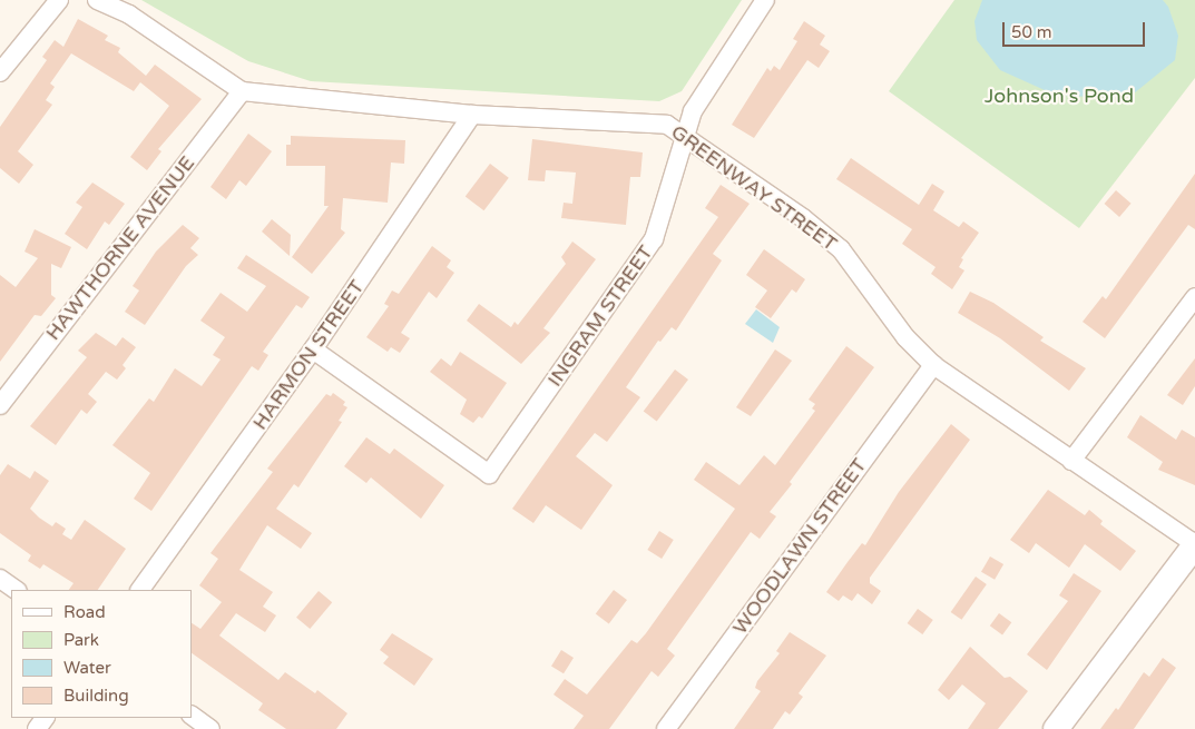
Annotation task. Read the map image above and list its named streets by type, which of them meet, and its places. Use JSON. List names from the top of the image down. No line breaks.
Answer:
{"streets":{"street":["GREENWAY STREET","HAWTHORNE AVENUE","INGRAM STREET","HARMON STREET","WOODLAWN STREET"]},"crossings":[["GREENWAY STREET","HAWTHORNE AVENUE"],["GREENWAY STREET","INGRAM STREET"],["GREENWAY STREET","HARMON STREET"],["GREENWAY STREET","WOODLAWN STREET"],["INGRAM STREET","HARMON STREET"]],"parks":["Johnson's Pond"],"legend":["Road","Park","Water","Building"],"scale_bar":"50 m"}
